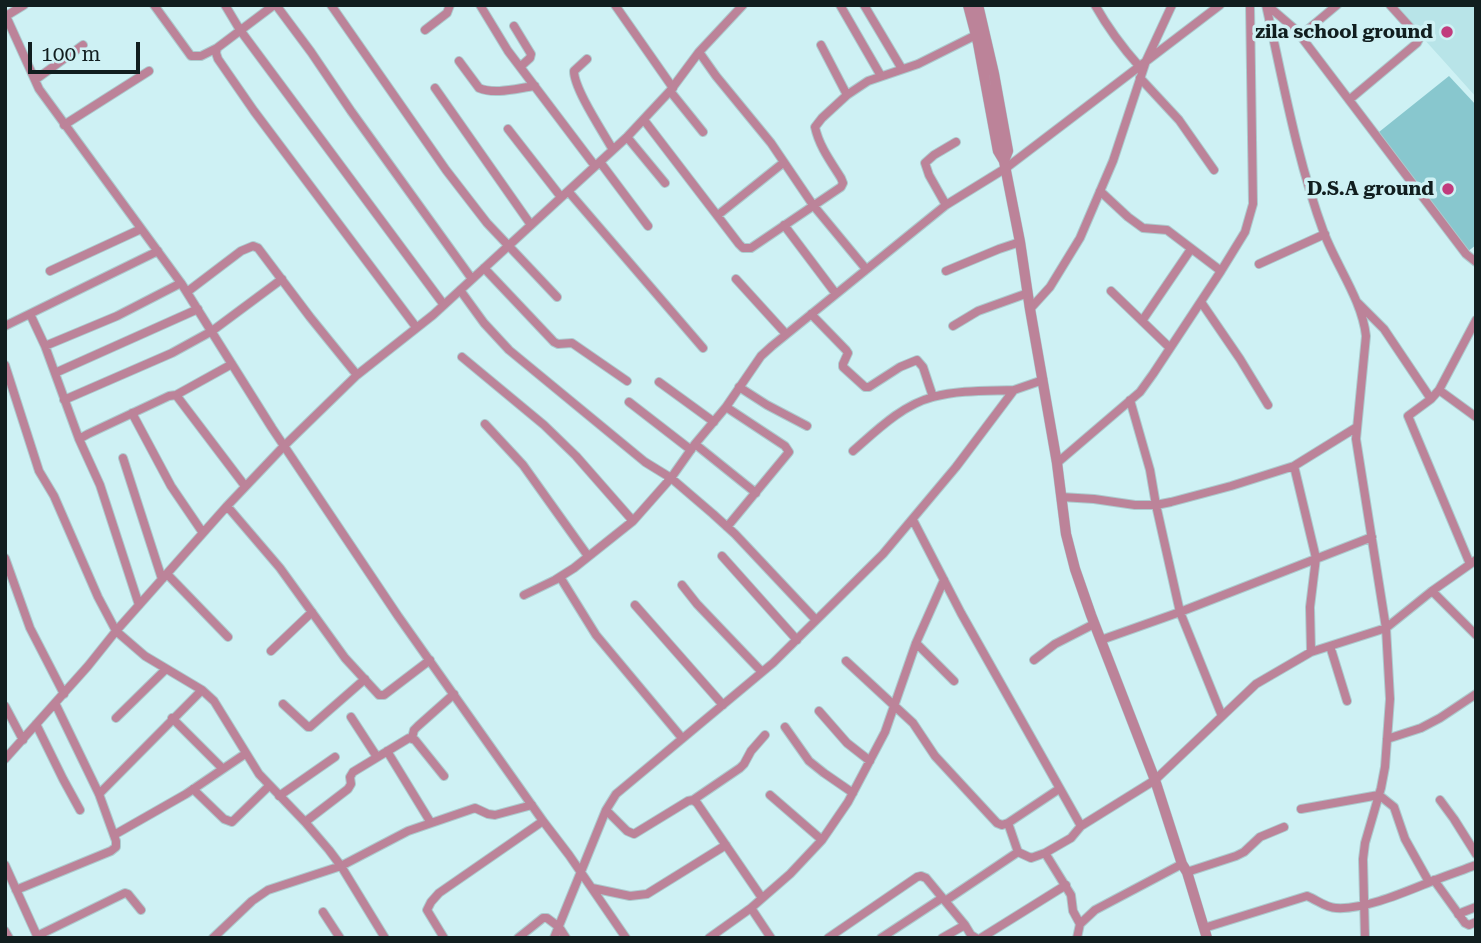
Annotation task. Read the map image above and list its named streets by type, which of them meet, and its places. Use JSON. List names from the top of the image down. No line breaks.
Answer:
{"places":["zila school ground","D.S.A ground"],"scale_bar":"100 m"}
